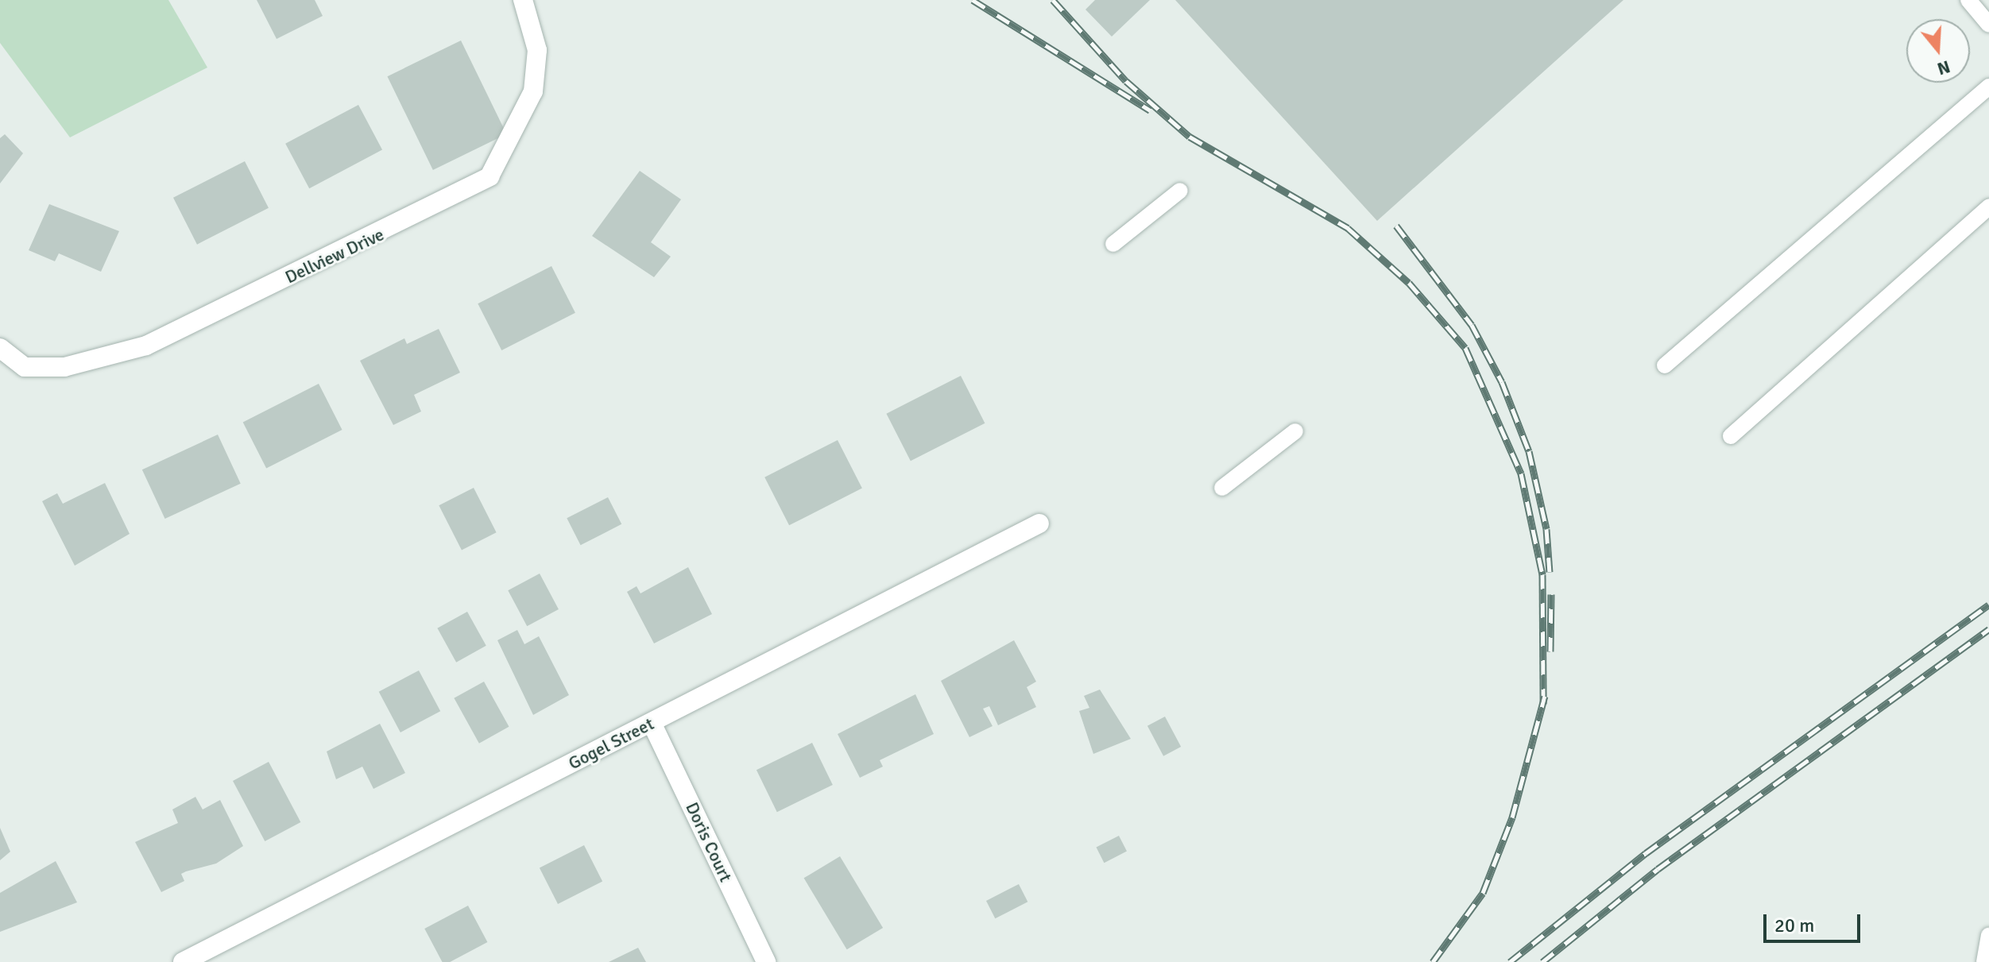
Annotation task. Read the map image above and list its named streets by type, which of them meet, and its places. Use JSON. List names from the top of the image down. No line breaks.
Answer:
{"streets":{"street":["Dellview Drive","Gogel Street","Doris Court"]},"crossings":[["Gogel Street","Doris Court"]],"scale_bar":"20 m","north":"bottom"}
